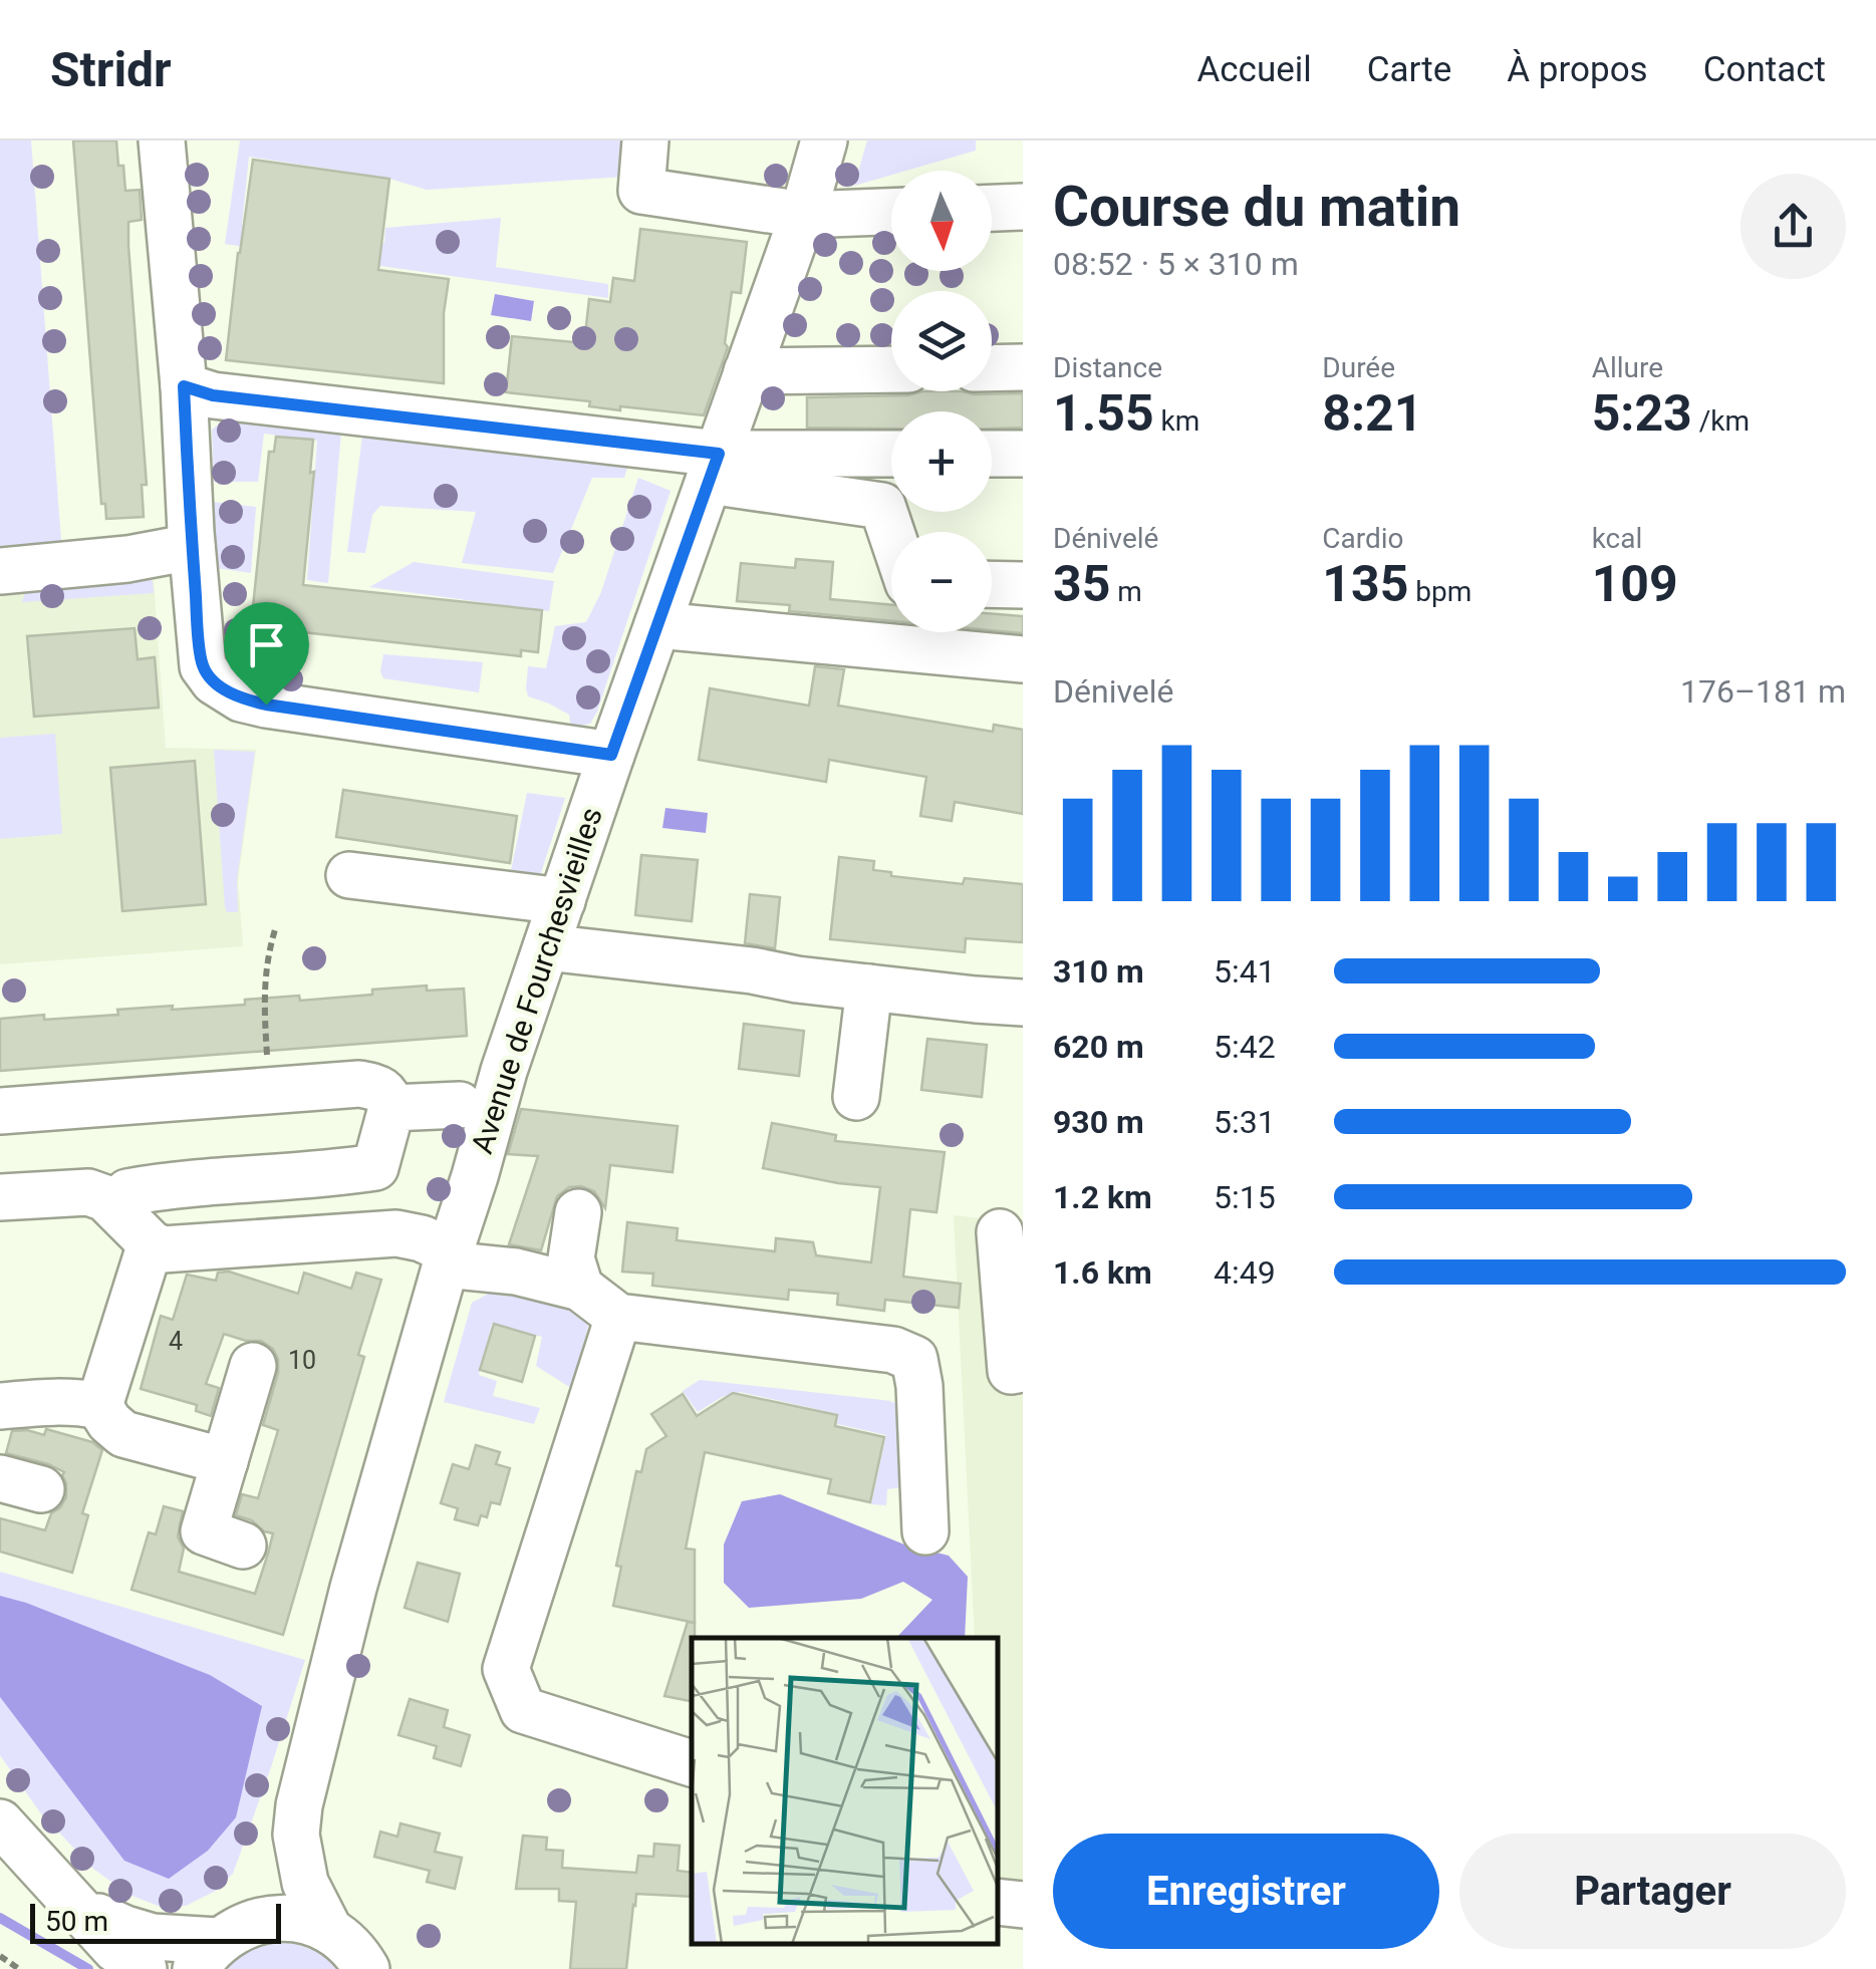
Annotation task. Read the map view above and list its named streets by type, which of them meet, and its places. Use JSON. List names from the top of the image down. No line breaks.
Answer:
{"streets":{"street":["Avenue de Fourchesvieilles"]},"house_numbers":["4","10"],"scale_bar":"50 m","north":"bottom","page":{"header":"Stridr","nav":["Accueil","Carte","À propos","Contact"],"heading":["Course du matin","08:52 · 5 × 310 m"],"map_buttons":["+","−"],"stats":[["Distance","1.55 km"],["Durée","8:21"],["Allure","5:23 /km"],["Dénivelé","35 m"],["Cardio","135 bpm"],["kcal","109"]],"chart":["Dénivelé","176–181 m"],"list":[{"name":"310 m","note":"5:41"},{"name":"620 m","note":"5:42"},{"name":"930 m","note":"5:31"},{"name":"1.2 km","note":"5:15"},{"name":"1.6 km","note":"4:49"}],"buttons":["Enregistrer","Partager"],"scale":"50 m"}}
